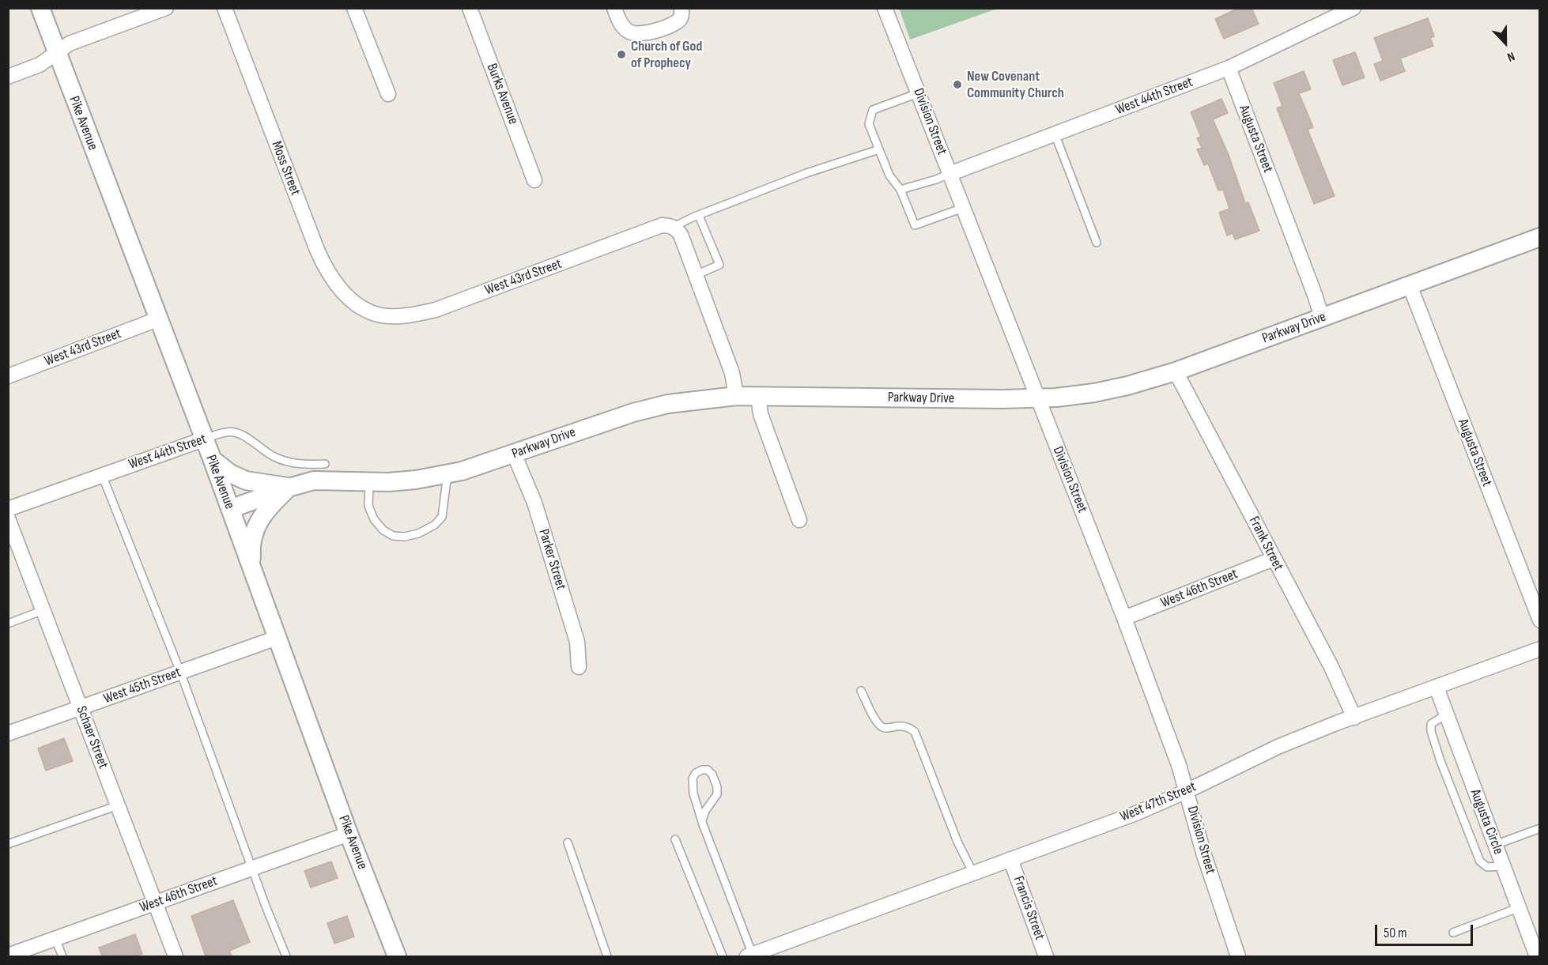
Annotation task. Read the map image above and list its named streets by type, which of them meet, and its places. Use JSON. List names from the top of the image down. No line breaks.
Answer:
{"streets":{"street":["Burks Avenue","West 44th Street","Division Street","Pike Avenue","Augusta Street","Moss Street","West 43rd Street","Parkway Drive","Frank Street","Parker Street","West 46th Street","West 45th Street","Schaer Street","West 47th Street","Augusta Circle","Francis Street"]},"crossings":[["West 44th Street","Division Street"],["West 44th Street","Pike Avenue"],["West 44th Street","Augusta Street"],["Division Street","Parkway Drive"],["Division Street","West 46th Street"],["Division Street","West 47th Street"],["Pike Avenue","West 43rd Street"],["Pike Avenue","Parkway Drive"],["Pike Avenue","West 46th Street"],["Pike Avenue","West 45th Street"],["Augusta Street","Parkway Drive"],["Moss Street","West 43rd Street"],["Parkway Drive","Frank Street"],["Parkway Drive","Parker Street"],["Frank Street","West 46th Street"],["Frank Street","West 47th Street"],["West 46th Street","Schaer Street"],["West 45th Street","Schaer Street"],["West 47th Street","Augusta Circle"],["West 47th Street","Francis Street"]],"places":["Church of God of Prophecy","New Covenant Community Church"],"scale_bar":"50 m","north":"bottom"}
